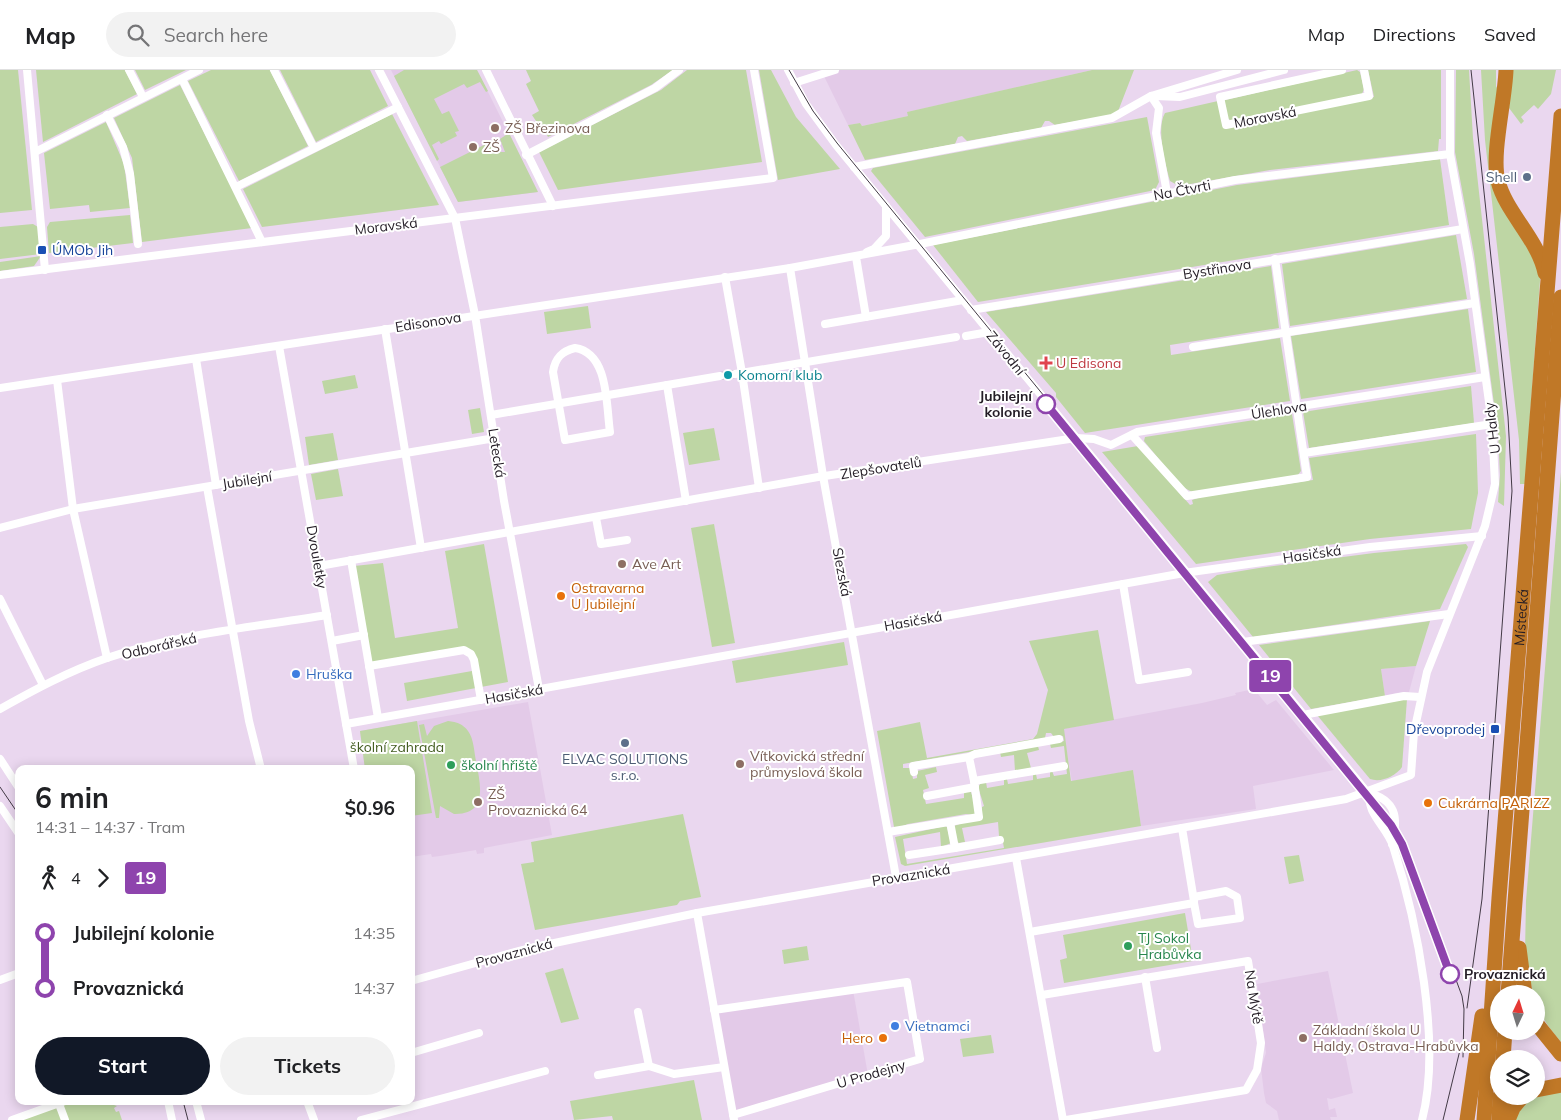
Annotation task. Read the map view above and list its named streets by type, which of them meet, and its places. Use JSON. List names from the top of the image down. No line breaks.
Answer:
{"streets":{"highway":["Místecká"],"street":["Moravská","Na Čtvrti","Bystřinova","Edisonova","Závodní","Úlehlova","U Haldy","Letecká","Zlepšovatelů","Jubilejní","Hasičská","Dvouletky","Slezská","Odborářská","Provaznická","Na Mýtě","U Prodejny"]},"crossings":[["Moravská","Letecká"],["Na Čtvrti","Edisonova"],["Na Čtvrti","Závodní"],["Na Čtvrti","U Haldy"],["Bystřinova","Závodní"],["Bystřinova","U Haldy"],["Edisonova","Závodní"],["Edisonova","Letecká"],["Edisonova","Dvouletky"],["Edisonova","Slezská"],["Závodní","Úlehlova"],["Závodní","Zlepšovatelů"],["Závodní","Hasičská"],["Závodní","Provaznická"],["Úlehlova","U Haldy"],["Úlehlova","Zlepšovatelů"],["U Haldy","Hasičská"],["U Haldy","Provaznická"],["Letecká","Zlepšovatelů"],["Letecká","Jubilejní"],["Letecká","Hasičská"],["Zlepšovatelů","Dvouletky"],["Zlepšovatelů","Slezská"],["Jubilejní","Dvouletky"],["Hasičská","Dvouletky"],["Hasičská","Slezská"],["Dvouletky","Odborářská"],["Slezská","Provaznická"]],"parks":["školní zahrada"],"places":{"other":["ZŠ Březinova","ZŠ","Shell","Komorní klub","Jubilejní kolonie","Ave Art","Ostravarna U Jubilejní","Hruška","ELVAC SOLUTIONS s.r.o.","Vítkovická střední průmyslová škola","školní hřiště","ZŠ Provaznická 64","Cukrárna PARIZZ","TJ Sokol Hrabůvka","Provaznická","Vietnamci","Hero","Základní škola U Haldy, Ostrava-Hrabůvka"],"transit":["ÚMOb Jih","Dřevoprodej"],"health":["U Edisona"]},"lines":["tram line 19"],"north":"top","page":{"header":"Map","search":"Search here","nav":["Map","Directions","Saved"],"on_map":"19","heading":["6 min","14:31 – 14:37 · Tram","$0.96"],"legs":["4","19"],"list":[{"name":"Jubilejní kolonie","value":"14:35"},{"name":"Provaznická","value":"14:37"}],"buttons":["Start","Tickets"]}}
